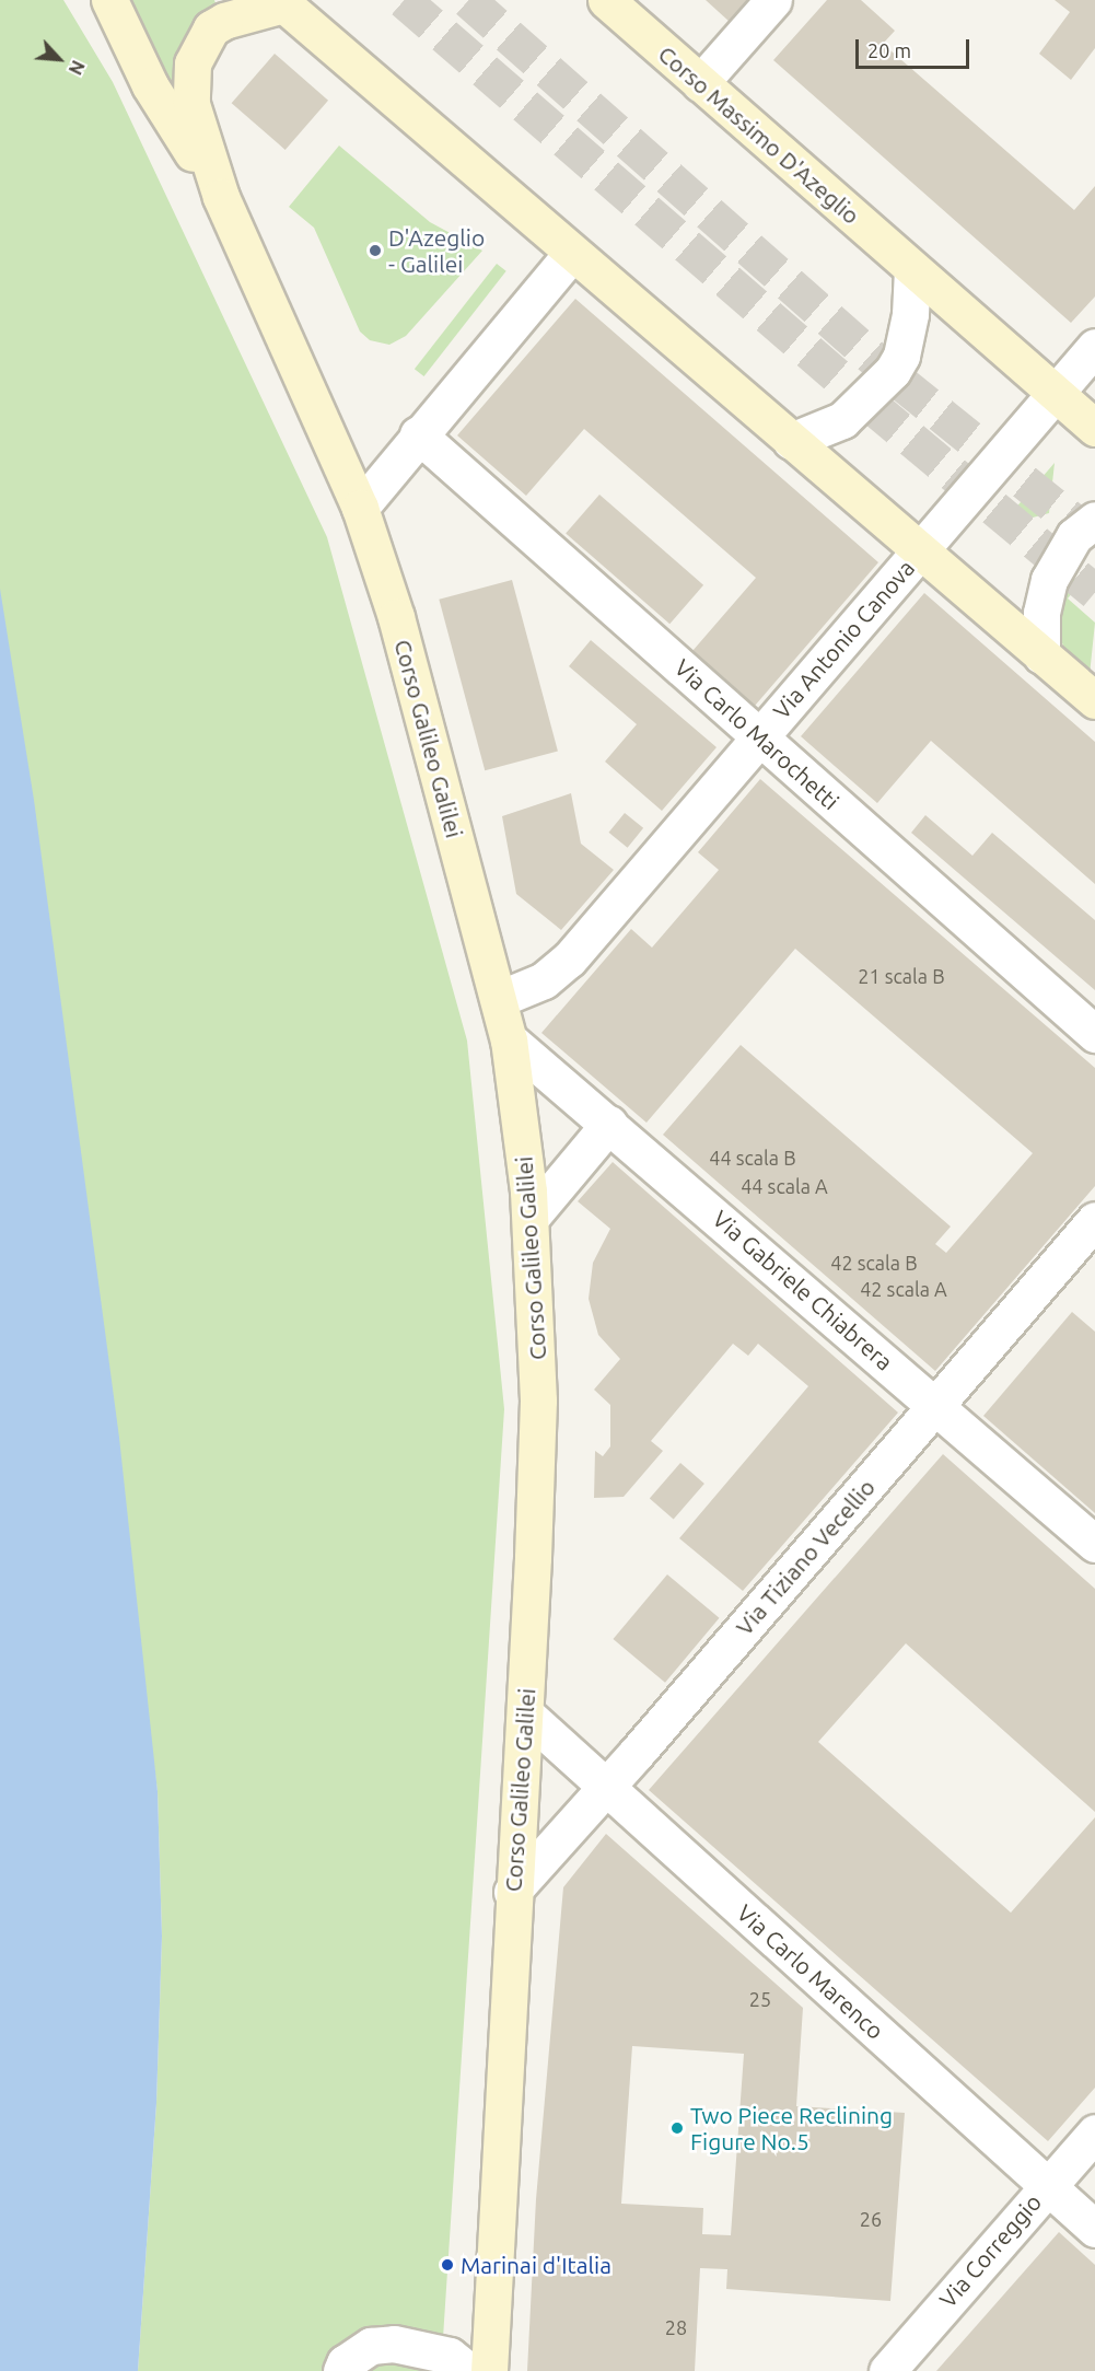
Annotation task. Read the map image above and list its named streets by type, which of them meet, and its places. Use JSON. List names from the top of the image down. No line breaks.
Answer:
{"streets":{"street":["Corso Massimo D'Azeglio","Via Antonio Canova","Via Carlo Marochetti","Corso Galileo Galilei","Via Gabriele Chiabrera","Via Tiziano Vecellio","Via Carlo Marenco","Via Correggio"]},"crossings":[["Corso Massimo D'Azeglio","Via Antonio Canova"],["Via Antonio Canova","Via Carlo Marochetti"],["Via Antonio Canova","Corso Galileo Galilei"],["Corso Galileo Galilei","Via Gabriele Chiabrera"],["Corso Galileo Galilei","Via Tiziano Vecellio"],["Corso Galileo Galilei","Via Carlo Marenco"],["Via Gabriele Chiabrera","Via Tiziano Vecellio"],["Via Tiziano Vecellio","Via Carlo Marenco"],["Via Carlo Marenco","Via Correggio"]],"places":["D'Azeglio - Galilei","Two Piece Reclining Figure No.5","Marinai d'Italia"],"house_numbers":["21 scala B","44 scala B","44 scala A","42 scala B","42 scala A","25","26","28"],"scale_bar":"20 m","north":"bottom right"}
